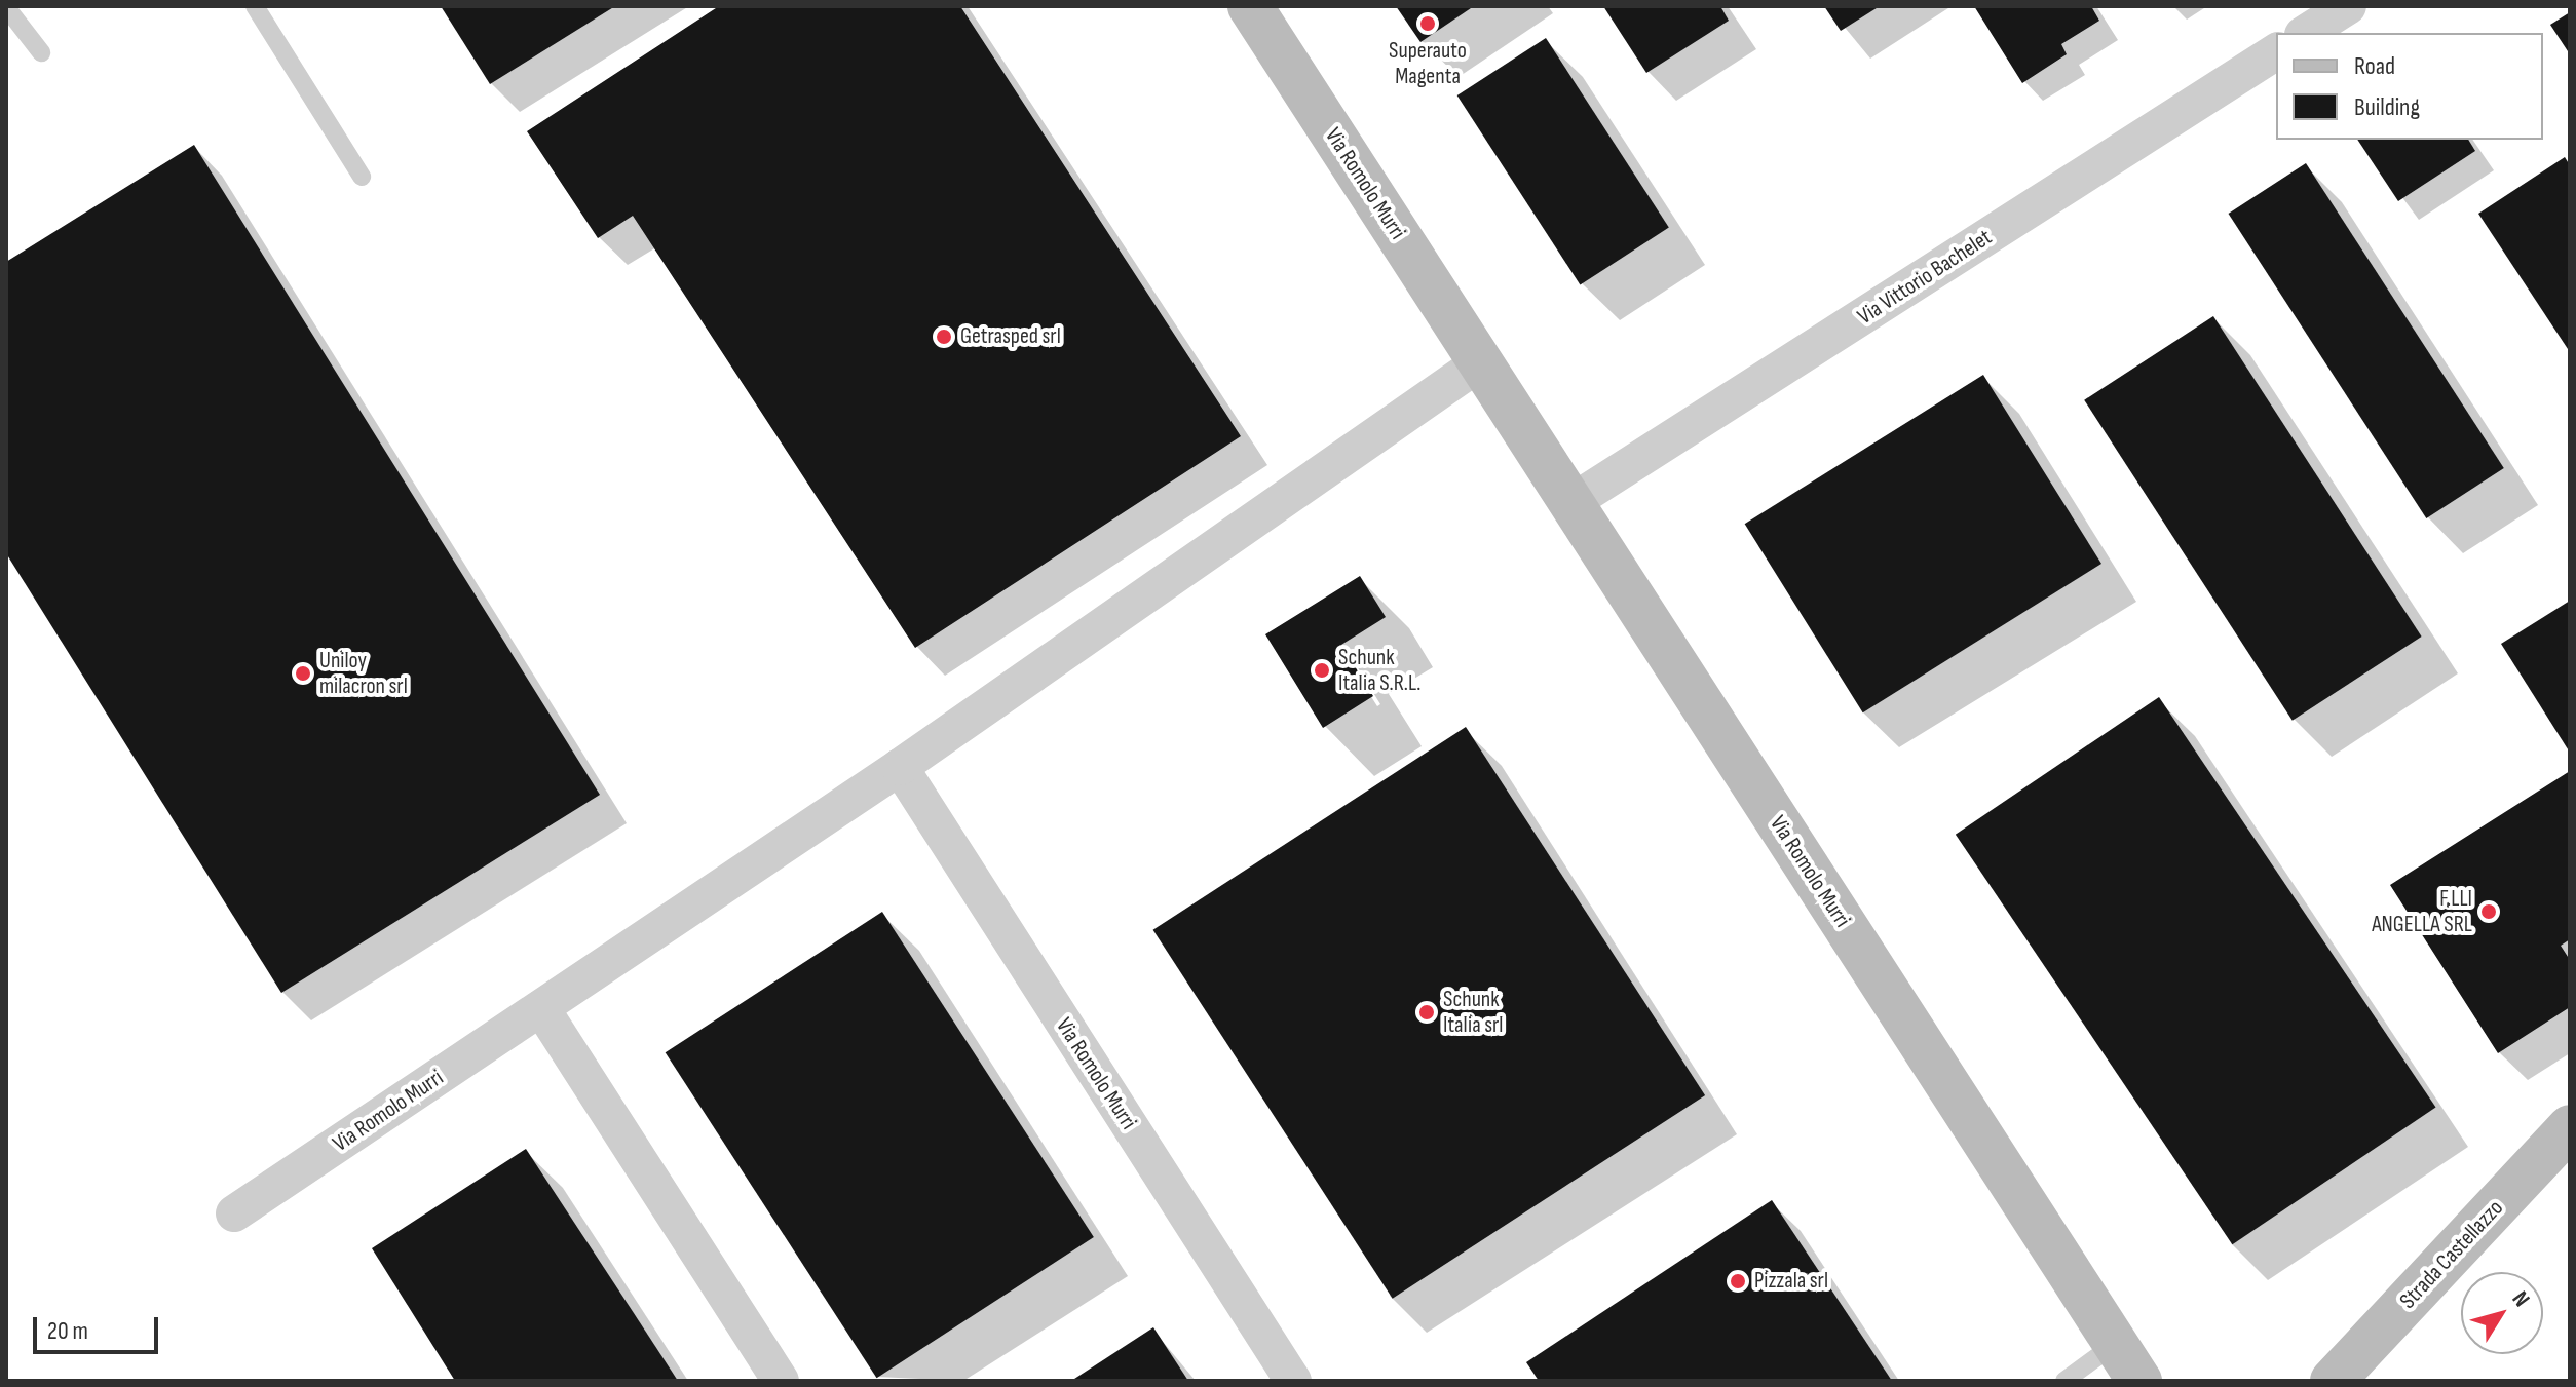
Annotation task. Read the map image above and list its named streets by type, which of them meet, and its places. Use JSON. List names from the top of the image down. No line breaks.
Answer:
{"streets":{"street":["Via Romolo Murri","Via Vittorio Bachelet","Strada Castellazzo"]},"crossings":[["Via Romolo Murri","Via Vittorio Bachelet"]],"places":["Superauto Magenta","Getrasped srl","Schunk Italia S.R.L.","Uniloy milacron srl","F.LLI ANGELLA SRL","Schunk Italia srl","Pizzala srl"],"legend":["Road","Building"],"scale_bar":"20 m","north":"top right"}
